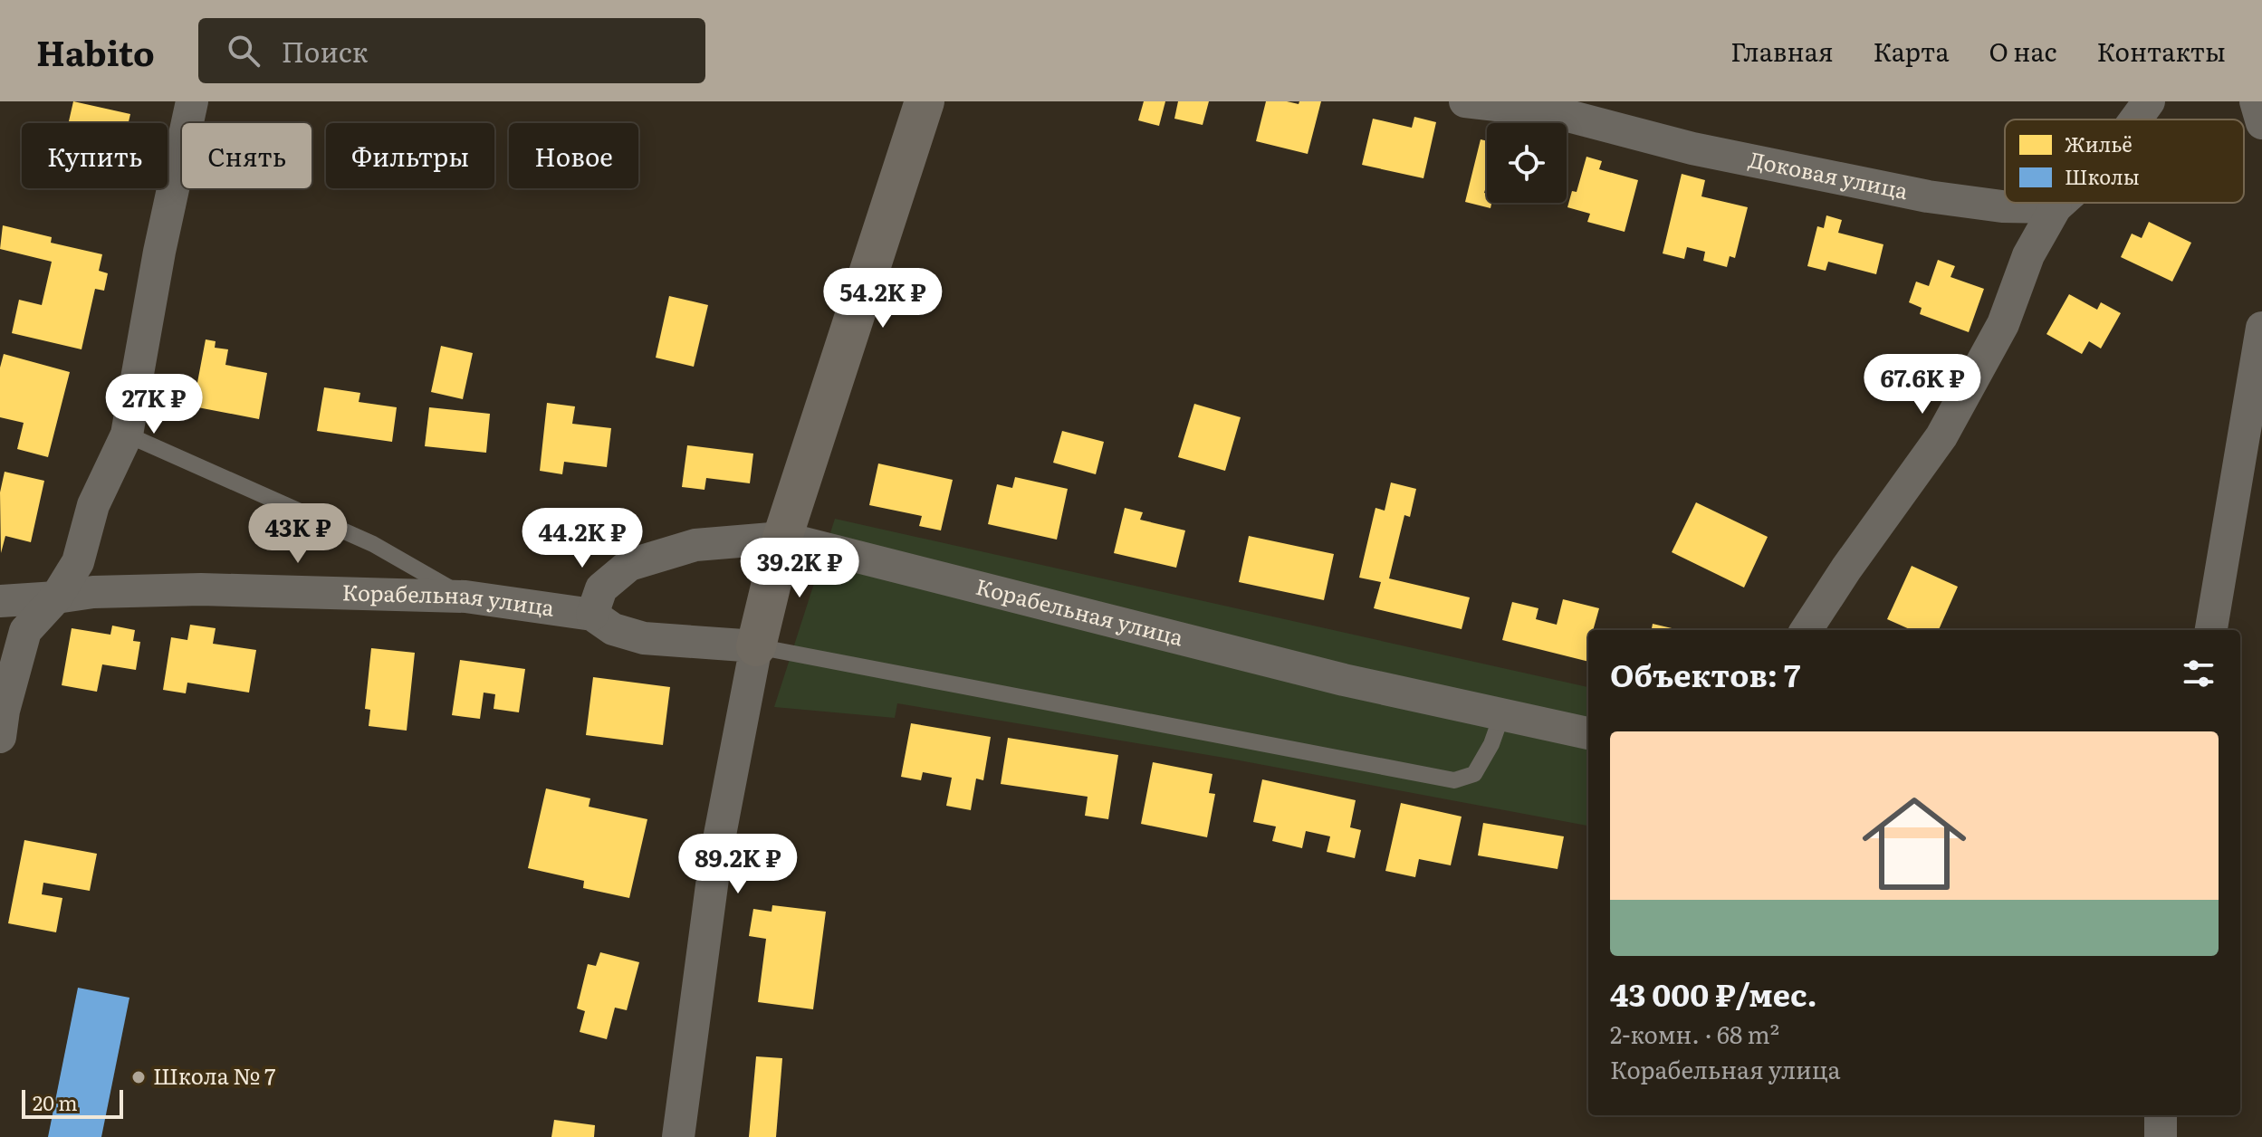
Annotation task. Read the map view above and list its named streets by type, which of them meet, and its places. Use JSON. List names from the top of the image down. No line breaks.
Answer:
{"streets":{"street":["Доковая улица","Корабельная улица"]},"places":["Школа № 7"],"legend":["Жильё","Школы"],"scale_bar":"20 m","page":{"header":"Habito","search":"Поиск","nav":["Главная","Карта","О нас","Контакты"],"chip":["Купить","Снять","Фильтры","Новое"],"price":["54.2K ₽","67.6K ₽","27K ₽","43K ₽","44.2K ₽","39.2K ₽","89.2K ₽"],"heading":"Объектов: 7","list":[{"name":"43 000 ₽/мес.","note":"2-комн. · 68 m² · Корабельная улица"}],"scale":"20 m"}}
